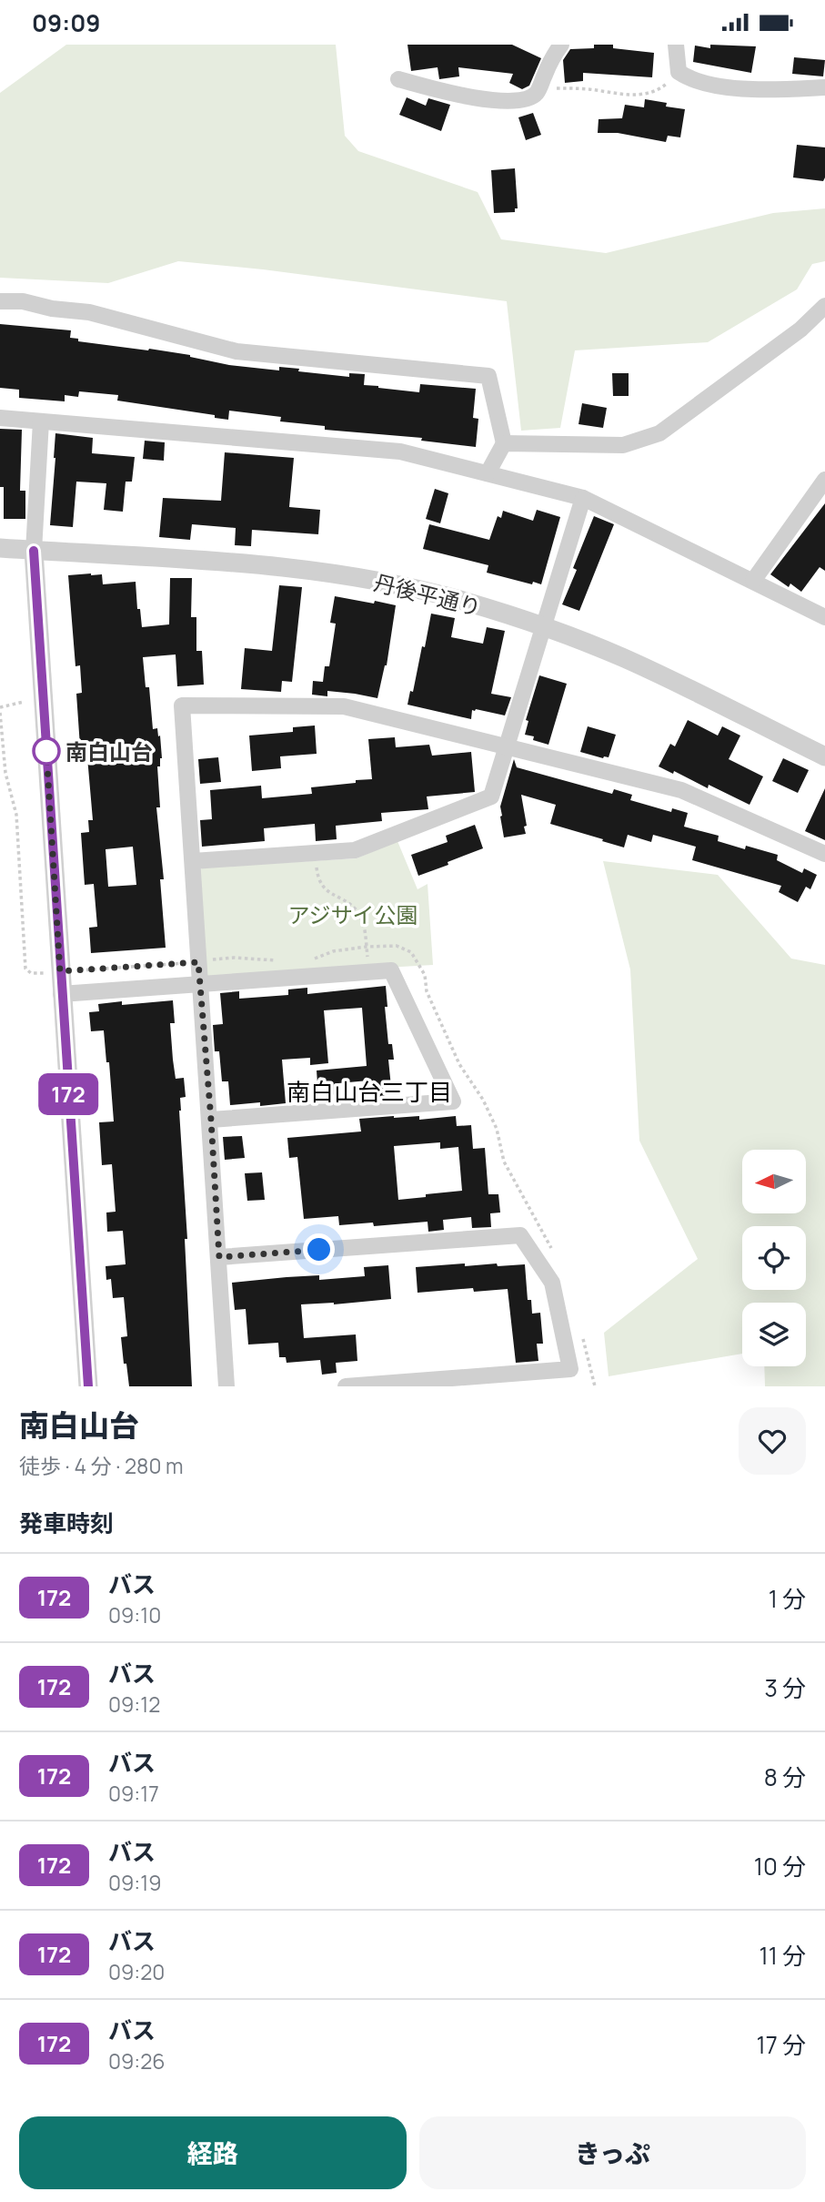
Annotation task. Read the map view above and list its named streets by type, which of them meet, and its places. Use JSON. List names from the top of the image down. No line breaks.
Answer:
{"streets":{"street":["丹後平通り"]},"districts":["南白山台三丁目"],"parks":["アジサイ公園"],"places":["南白山台"],"lines":["bus line 172"],"north":"left","page":{"status":"09:09","on_map":"172","heading":[["南白山台","徒歩 · 4 分 · 280 m"],"発車時刻"],"list":[{"mark":"172","name":"バス","note":"09:10","value":"1 分"},{"mark":"172","name":"バス","note":"09:12","value":"3 分"},{"mark":"172","name":"バス","note":"09:17","value":"8 分"},{"mark":"172","name":"バス","note":"09:19","value":"10 分"},{"mark":"172","name":"バス","note":"09:20","value":"11 分"},{"mark":"172","name":"バス","note":"09:26","value":"17 分"}],"buttons":["経路","きっぷ"]}}
